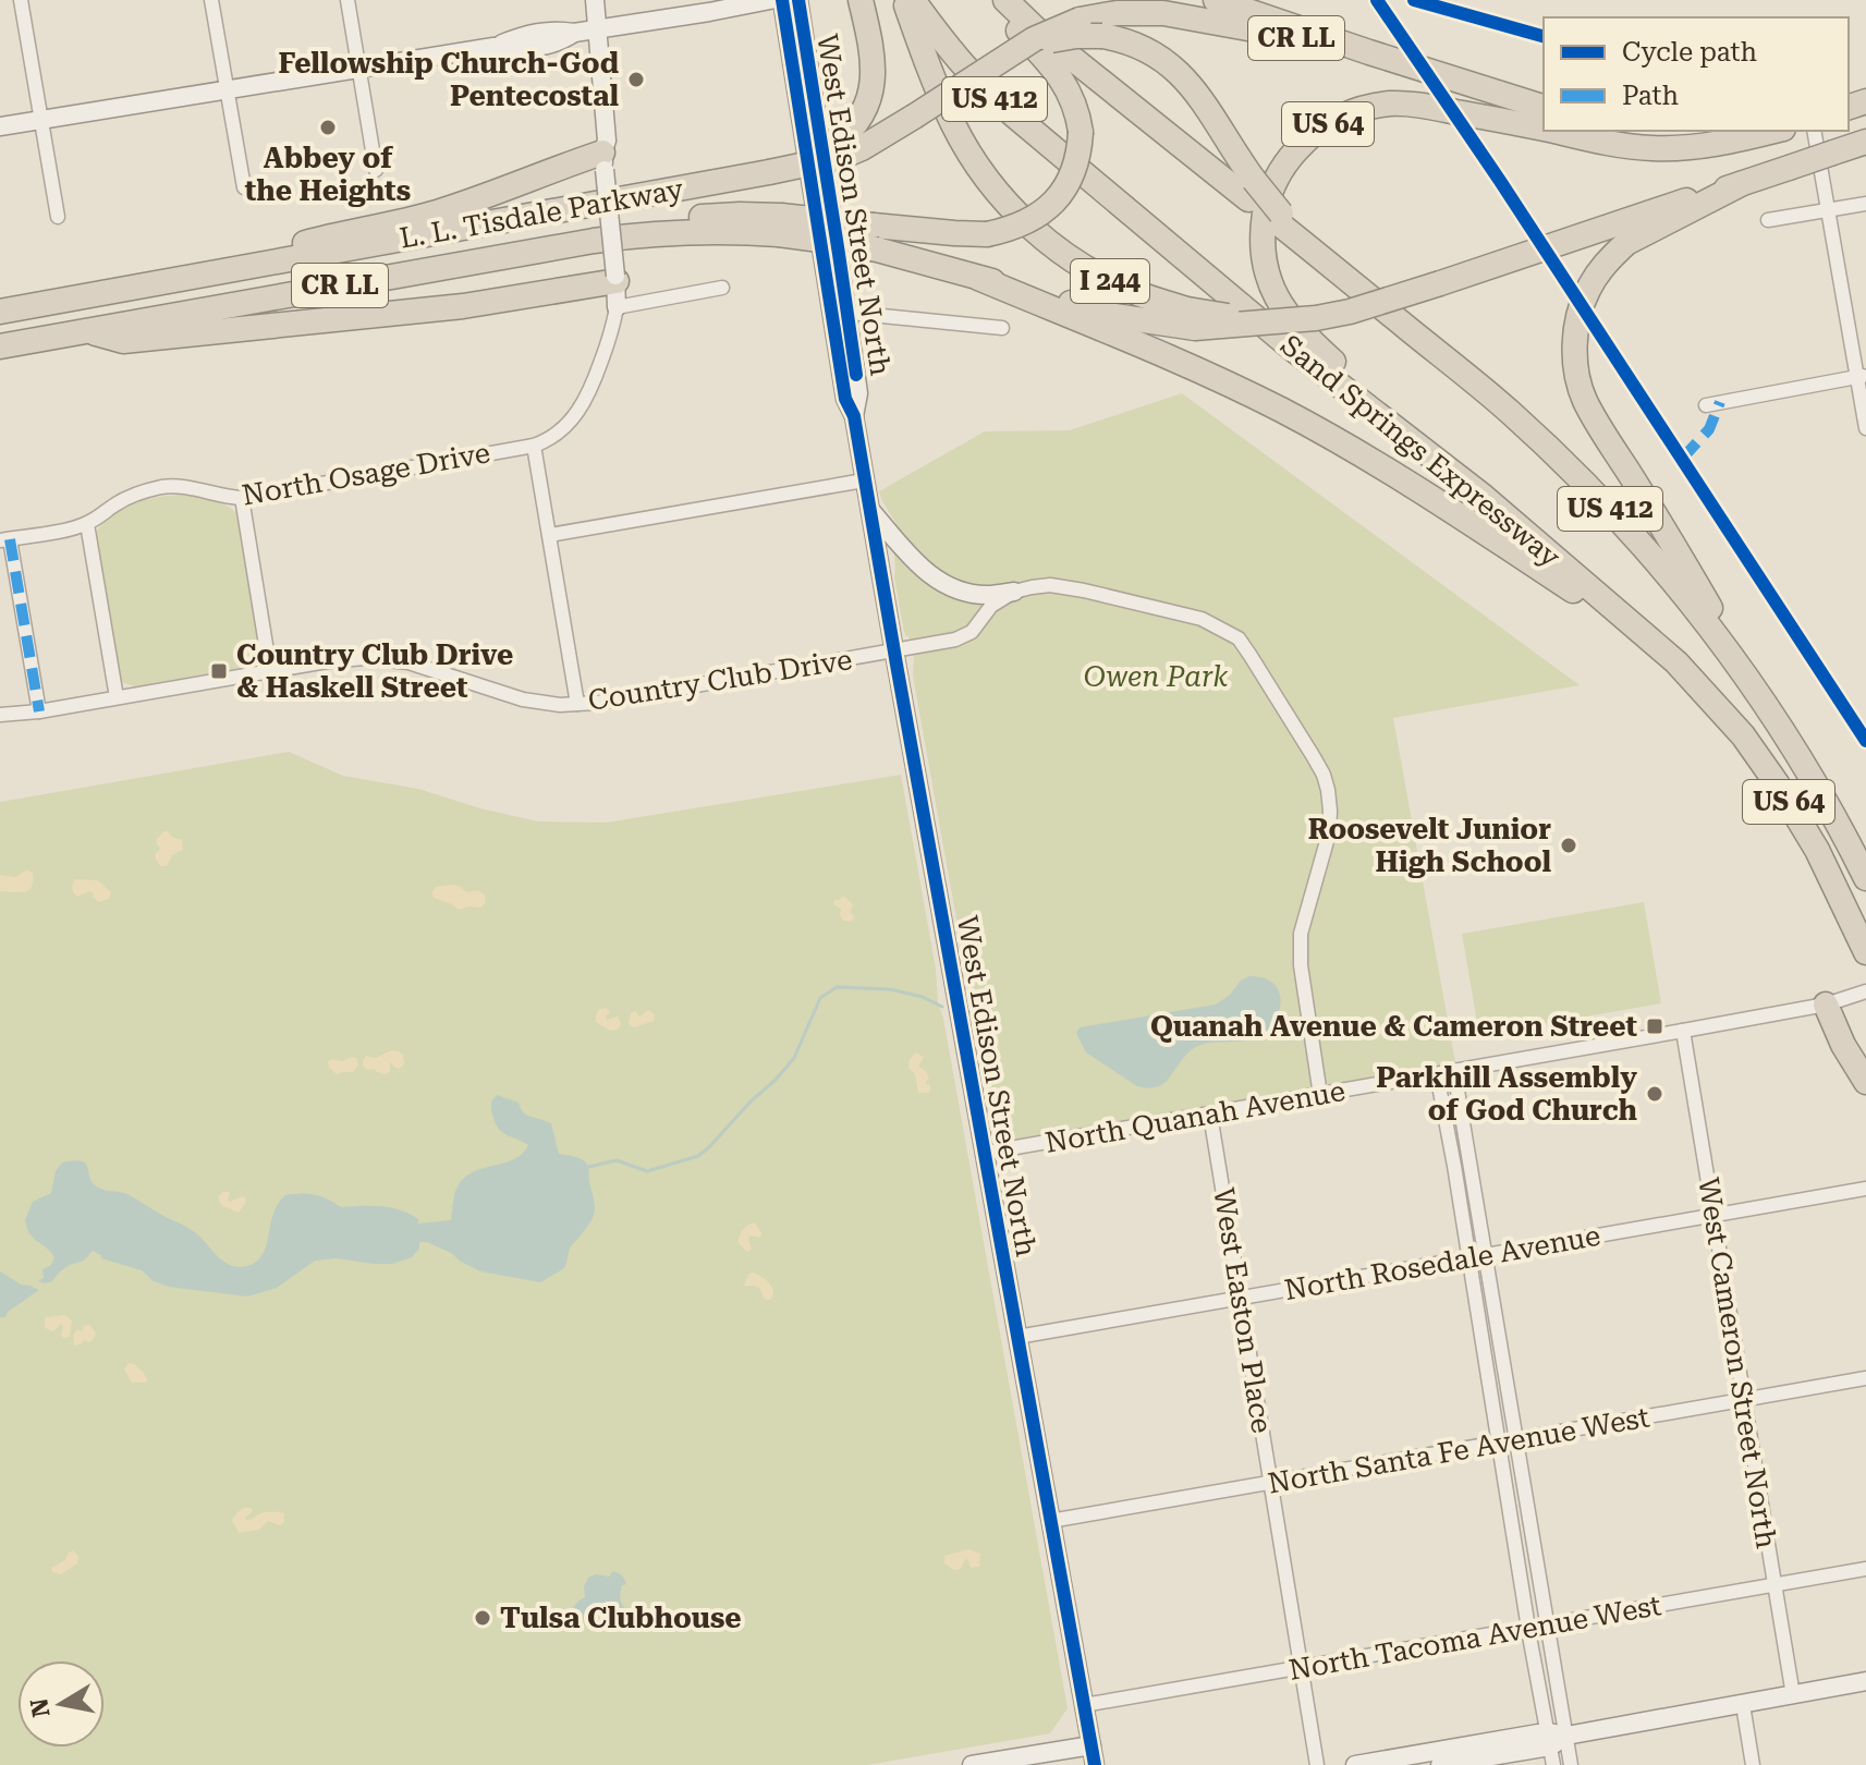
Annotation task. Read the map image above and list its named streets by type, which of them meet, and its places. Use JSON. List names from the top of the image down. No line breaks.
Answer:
{"streets":{"highway":["CR LL","US 412","US 64","L. L. Tisdale Parkway","I 244","Sand Springs Expressway"],"main road":["West Edison Street North"],"street":["North Osage Drive","Country Club Drive","North Quanah Avenue","North Rosedale Avenue","West Easton Place","West Cameron Street North","North Santa Fe Avenue West","North Tacoma Avenue West"]},"crossings":[["CR LL","L. L. Tisdale Parkway"],["US 412","US 64"],["US 64","Sand Springs Expressway"],["West Edison Street North","Country Club Drive"],["West Edison Street North","North Quanah Avenue"],["West Edison Street North","North Rosedale Avenue"],["West Edison Street North","North Santa Fe Avenue West"],["West Edison Street North","North Tacoma Avenue West"],["North Quanah Avenue","West Easton Place"],["North Quanah Avenue","West Cameron Street North"],["North Rosedale Avenue","West Easton Place"],["North Rosedale Avenue","West Cameron Street North"],["West Easton Place","North Santa Fe Avenue West"],["West Easton Place","North Tacoma Avenue West"],["West Cameron Street North","North Santa Fe Avenue West"],["West Cameron Street North","North Tacoma Avenue West"]],"parks":["Owen Park"],"places":{"other":["Fellowship Church-God Pentecostal","Abbey of the Heights","Roosevelt Junior High School","Parkhill Assembly of God Church","Tulsa Clubhouse"],"transit":["Country Club Drive & Haskell Street","Quanah Avenue & Cameron Street"]},"legend":["Cycle path","Path"],"north":"left"}
